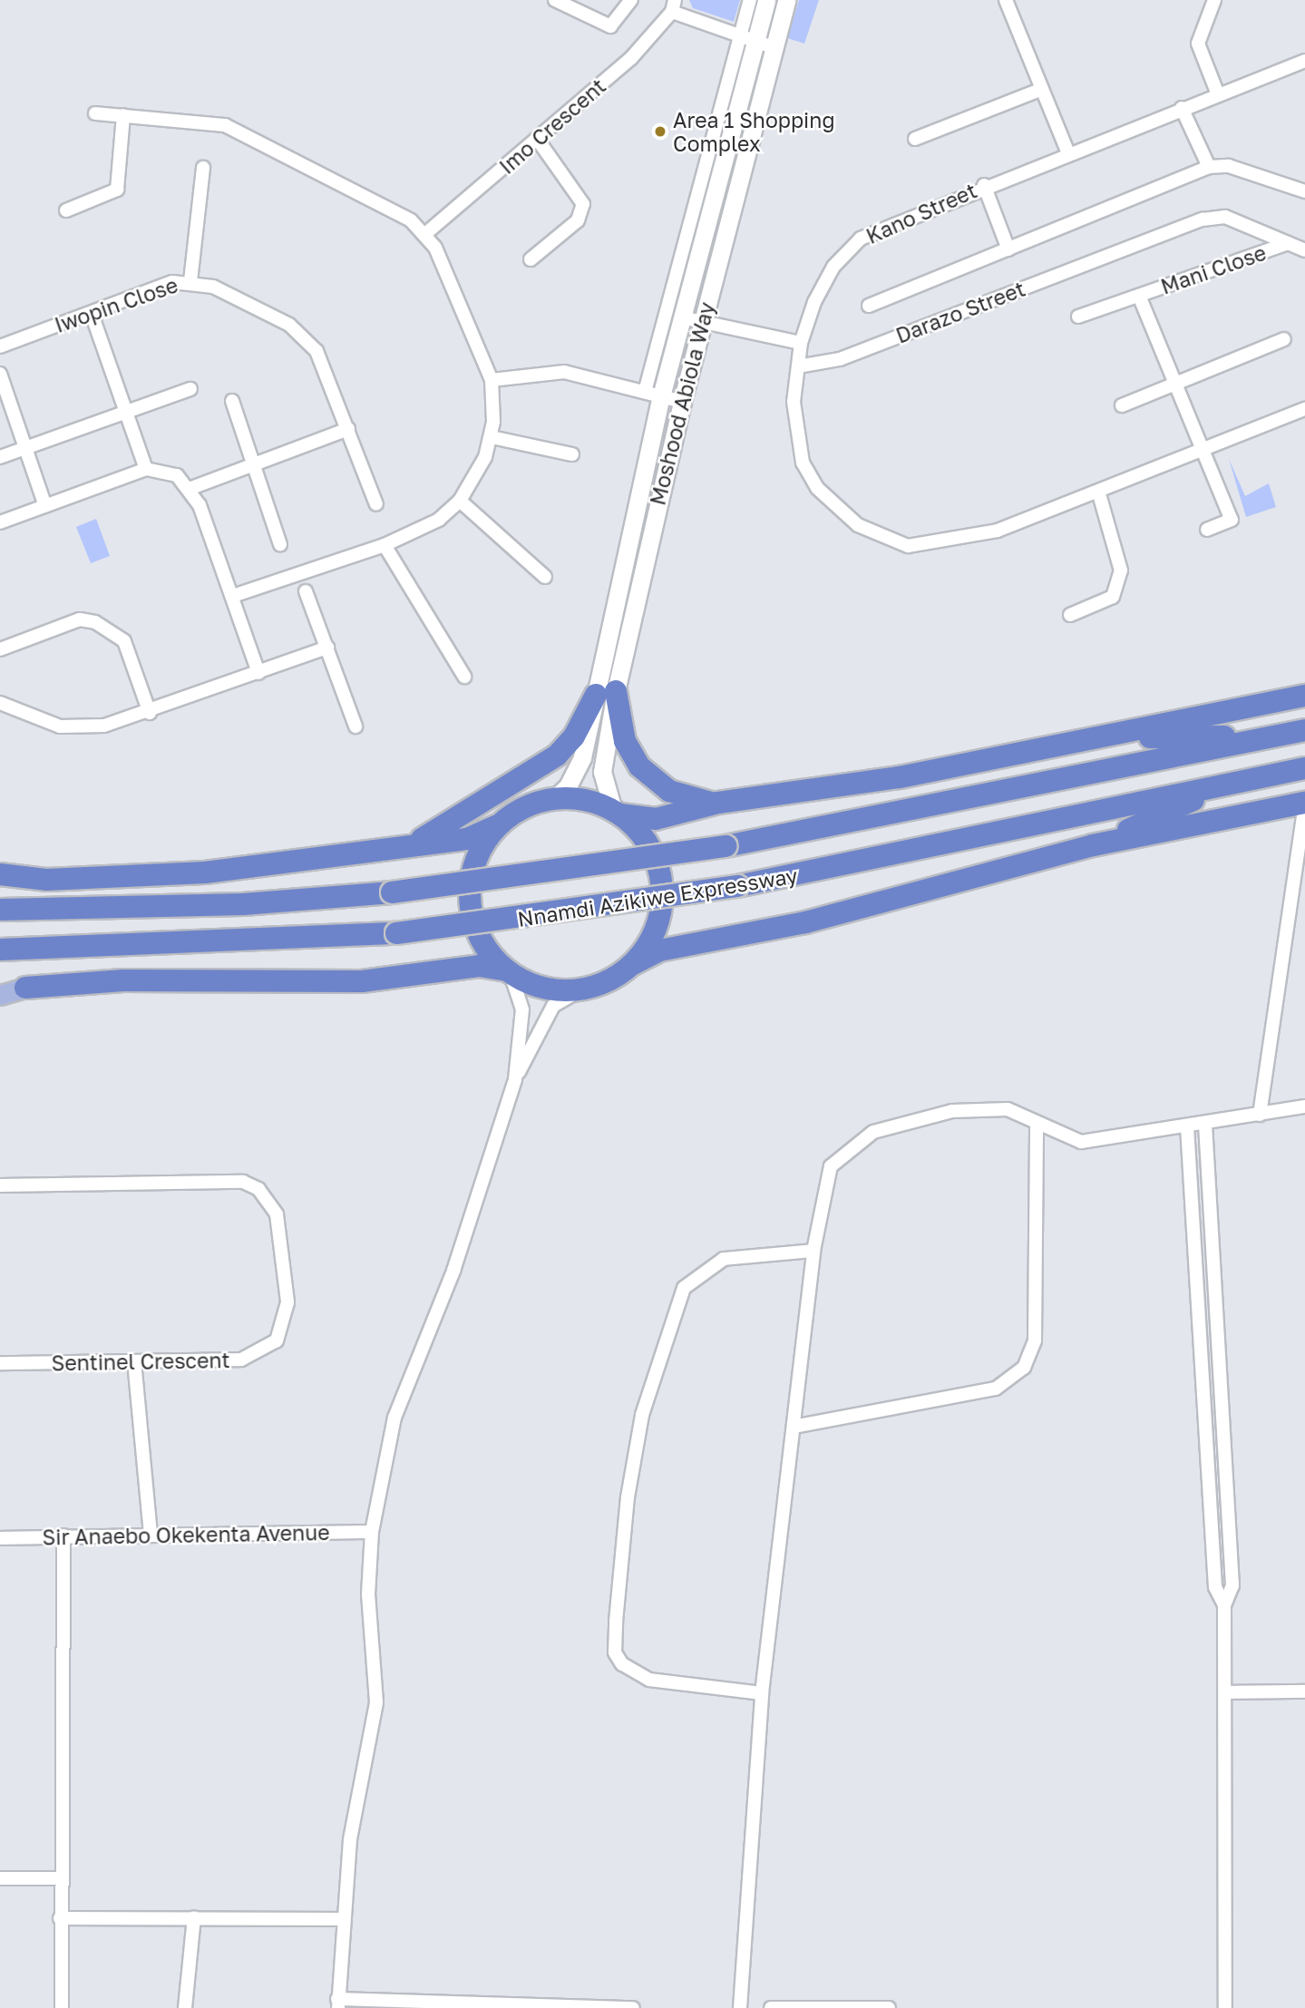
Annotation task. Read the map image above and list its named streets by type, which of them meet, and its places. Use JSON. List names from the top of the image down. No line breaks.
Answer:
{"streets":{"highway":["Nnamdi Azikiwe Expressway"],"main road":["Moshood Abiola Way"],"street":["Imo Crescent","Kano Street","Mani Close","Iwopin Close","Darazo Street","Sentinel Crescent","Sir Anaebo Okekenta Avenue"]},"crossings":[["Imo Crescent","Moshood Abiola Way"],["Kano Street","Darazo Street"],["Mani Close","Darazo Street"]],"places":["Area 1 Shopping Complex"]}
